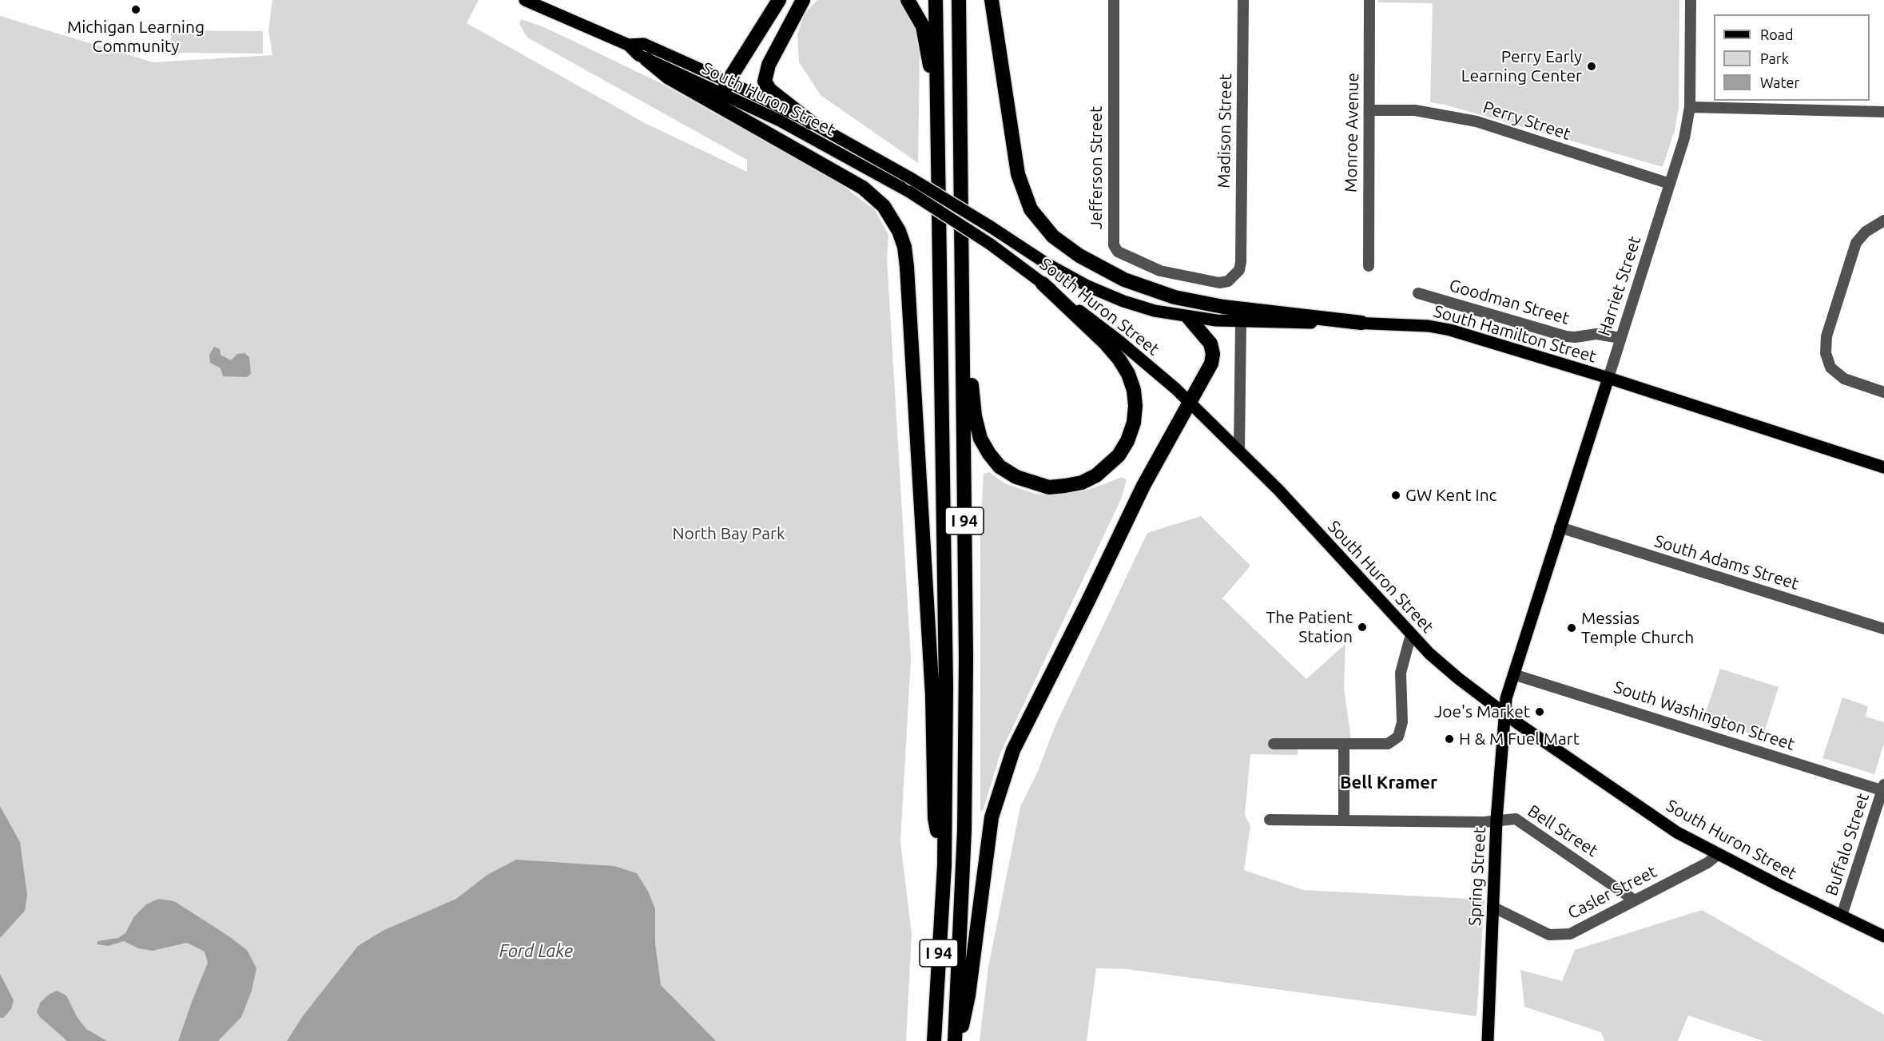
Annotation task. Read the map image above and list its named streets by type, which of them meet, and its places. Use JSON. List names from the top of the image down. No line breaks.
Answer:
{"streets":{"highway":["I 94"],"main road":["South Huron Street","Harriet Street","South Hamilton Street","Spring Street"],"street":["Perry Street","Madison Street","Monroe Avenue","Jefferson Street","Goodman Street","South Adams Street","South Washington Street","Bell Street","Buffalo Street","Casler Street"]},"crossings":[["South Huron Street","Harriet Street"],["South Huron Street","South Hamilton Street"],["South Huron Street","Buffalo Street"],["South Huron Street","Spring Street"],["South Huron Street","Casler Street"],["Perry Street","Monroe Avenue"],["Perry Street","Harriet Street"],["Madison Street","Jefferson Street"],["Harriet Street","Goodman Street"],["Harriet Street","South Hamilton Street"],["Harriet Street","South Adams Street"],["Harriet Street","South Washington Street"],["Harriet Street","Spring Street"],["South Washington Street","Buffalo Street"],["Bell Street","Spring Street"],["Bell Street","Casler Street"],["Spring Street","Casler Street"]],"districts":["Bell Kramer"],"water":["Ford Lake"],"parks":["North Bay Park"],"places":["Michigan Learning Community","Perry Early Learning Center","GW Kent Inc","The Patient Station","Messias Temple Church","Joe's Market","H & M Fuel Mart"],"legend":["Road","Park","Water"]}
